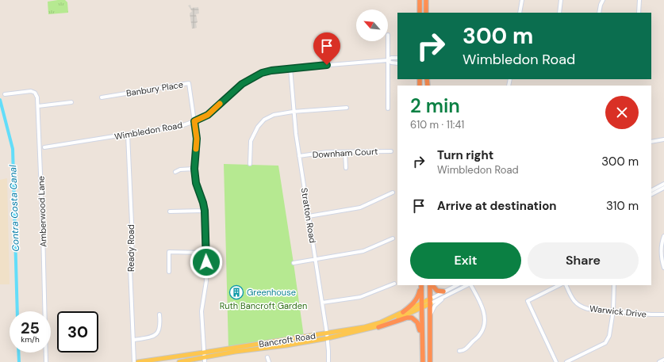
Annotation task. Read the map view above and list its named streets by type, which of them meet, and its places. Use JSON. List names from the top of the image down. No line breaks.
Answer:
{"streets":{"main road":["Bancroft Road"],"street":["Banbury Place","Wimbledon Road","Downham Court","Amberwood Lane","Stratton Road","Ready Road","Warwick Drive"]},"crossings":[["Banbury Place","Wimbledon Road"],["Wimbledon Road","Stratton Road"],["Wimbledon Road","Ready Road"],["Downham Court","Stratton Road"],["Stratton Road","Bancroft Road"]],"water":["Contra Costa Canal"],"parks":["Ruth Bancroft Garden"],"places":{"building":["Greenhouse"]},"north":"top left","page":{"turn":["300 m","Wimbledon Road"],"heading":["2 min","610 m · 11:41"],"list":[{"name":"Turn right","note":"Wimbledon Road","value":"300 m"},{"name":"Arrive at destination","value":"310 m"}],"buttons":["Exit","Share"],"speed":"25 km/h","limit":"30"}}
